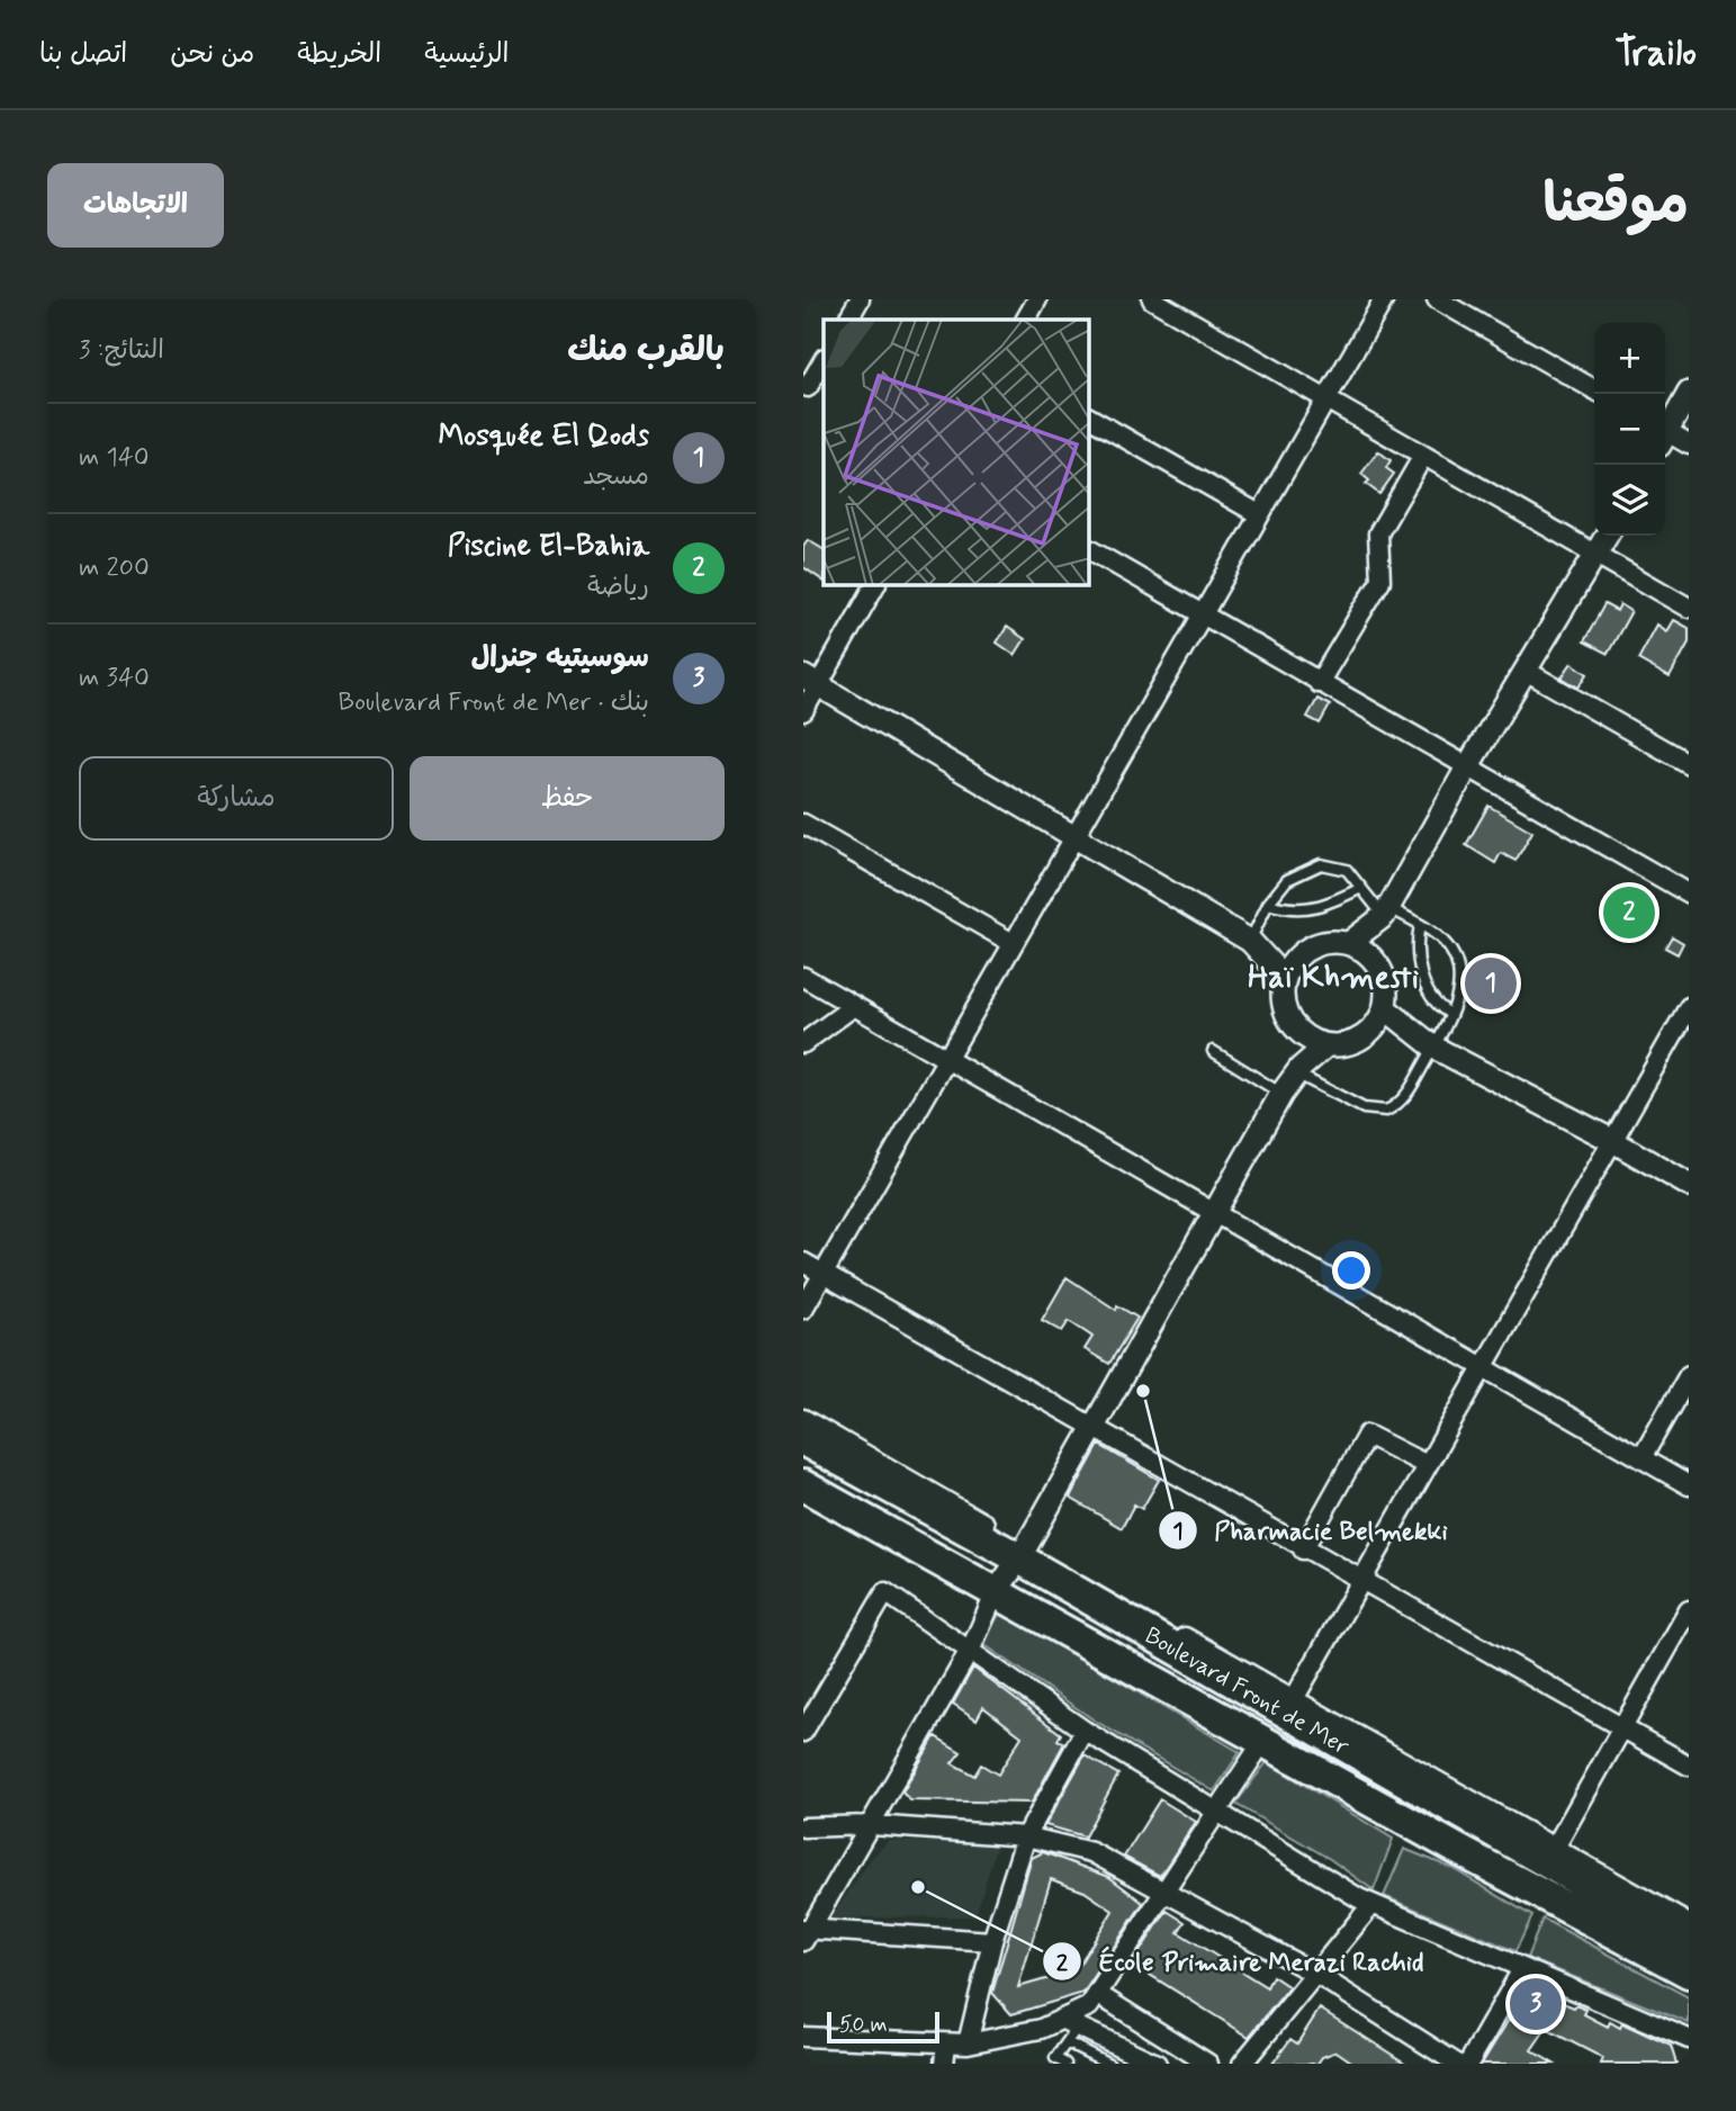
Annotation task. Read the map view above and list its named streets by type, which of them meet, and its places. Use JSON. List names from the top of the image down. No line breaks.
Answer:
{"streets":{"main road":["Boulevard Front de Mer"]},"districts":["Haï Khmesti"],"places":["Pharmacie Belmekki","École Primaire Merazi Rachid"],"scale_bar":"50 m","page":{"header":"Trailo","nav":["الرئيسية","الخريطة","من نحن","اتصل بنا"],"title":"موقعنا","buttons":["الاتجاهات",["حفظ","مشاركة"]],"heading":["بالقرب منك","النتائج: 3"],"map_buttons":["+","−"],"list":[{"mark":"1","name":"Mosquée El Qods","note":"مسجد","value":"140 m"},{"mark":"2","name":"Piscine El-Bahia","note":"رياضة","value":"200 m"},{"mark":"3","name":"سوسيتيه جنرال","note":"بنك · Boulevard Front de Mer","value":"340 m"}],"pins":["2","1","3"],"scale":"50 m"}}
